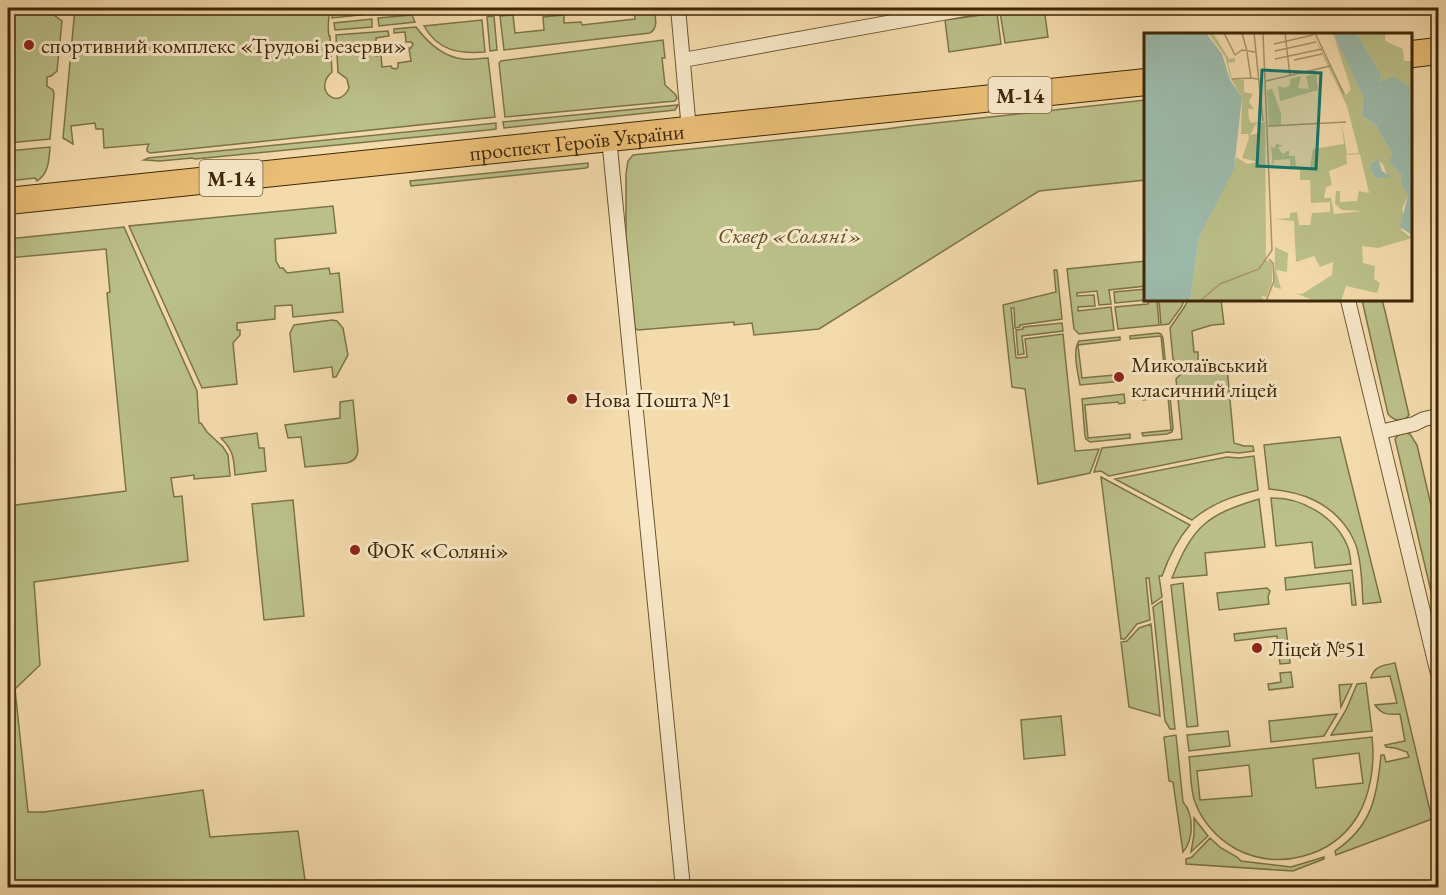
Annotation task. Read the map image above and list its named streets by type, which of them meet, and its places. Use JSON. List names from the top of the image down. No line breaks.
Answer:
{"streets":{"highway":["М-14","проспект Героїв України"]},"parks":["Сквер «Соляні»"],"places":["спортивний комплекс «Трудові резерви»","Миколаївський класичний ліцей","Нова Пошта №1","ФОК «Соляні»","Ліцей №51"]}
